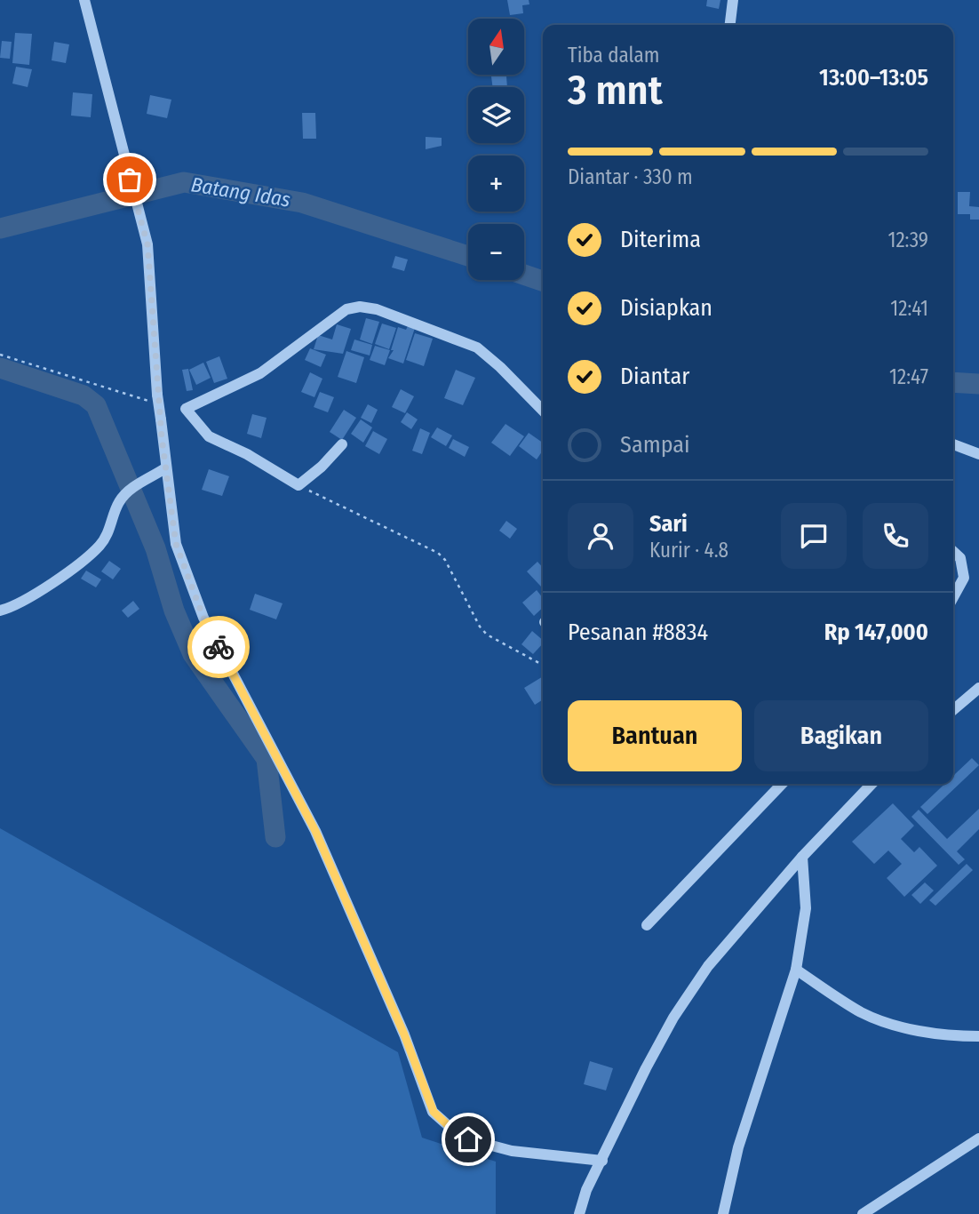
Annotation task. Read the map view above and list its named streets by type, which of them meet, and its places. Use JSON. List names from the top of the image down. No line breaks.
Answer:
{"water":["Batang Idas"],"north":"top","page":{"map_buttons":["+","−"],"heading":["3 mnt","Tiba dalam","13:00–13:05"],"panel":["Sari","Kurir · 4.8","Pesanan #8834","Rp 147,000"],"bar":"Diantar · 330 m","list":[["Diterima","12:39"],["Disiapkan","12:41"],["Diantar","12:47"],"Sampai"],"buttons":["Bantuan","Bagikan"]}}
